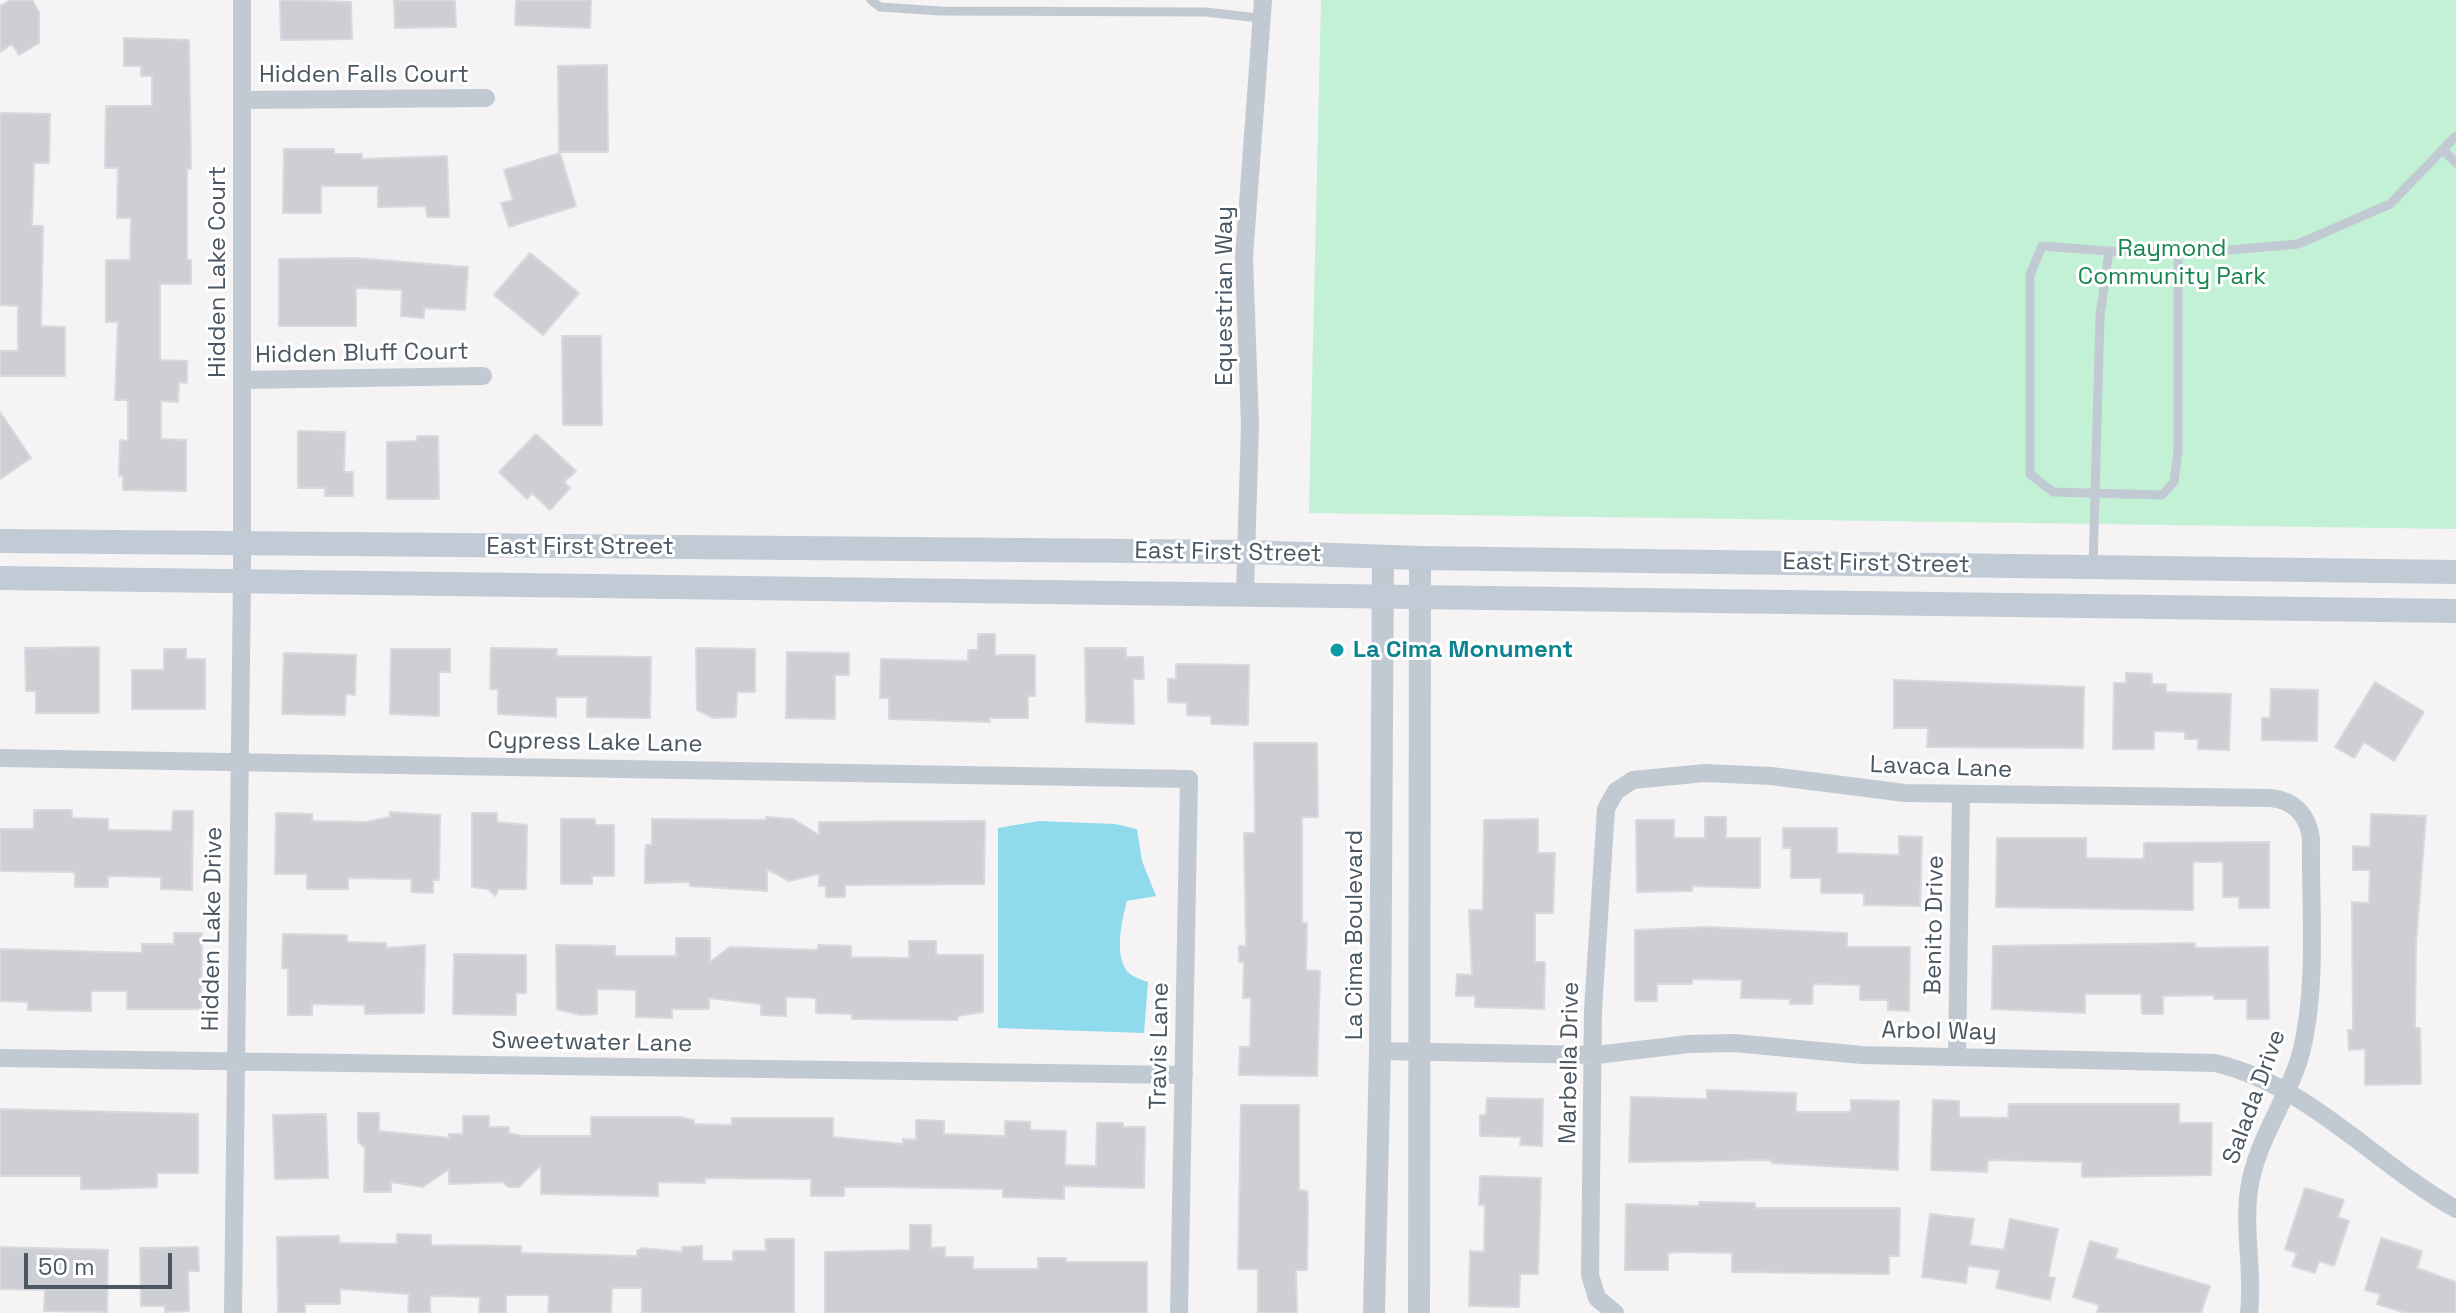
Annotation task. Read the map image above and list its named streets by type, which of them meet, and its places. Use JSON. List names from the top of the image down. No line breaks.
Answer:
{"streets":{"main road":["East First Street"],"street":["Hidden Falls Court","Hidden Lake Court","Equestrian Way","Hidden Bluff Court","Cypress Lake Lane","Lavaca Lane","Benito Drive","Hidden Lake Drive","La Cima Boulevard","Arbol Way","Sweetwater Lane","Travis Lane","Marbella Drive","Salada Drive"]},"crossings":[["Hidden Falls Court","Hidden Lake Court"],["Hidden Lake Court","Hidden Bluff Court"],["Hidden Lake Court","East First Street"],["Hidden Lake Court","Hidden Lake Drive"],["Equestrian Way","East First Street"],["East First Street","Hidden Lake Drive"],["East First Street","La Cima Boulevard"],["Cypress Lake Lane","Hidden Lake Drive"],["Cypress Lake Lane","Travis Lane"],["Lavaca Lane","Benito Drive"],["Lavaca Lane","Marbella Drive"],["Lavaca Lane","Salada Drive"],["Benito Drive","Arbol Way"],["Hidden Lake Drive","Sweetwater Lane"],["La Cima Boulevard","Arbol Way"],["Arbol Way","Marbella Drive"],["Arbol Way","Salada Drive"],["Sweetwater Lane","Travis Lane"]],"parks":["Raymond Community Park"],"places":["La Cima Monument"],"scale_bar":"50 m"}
